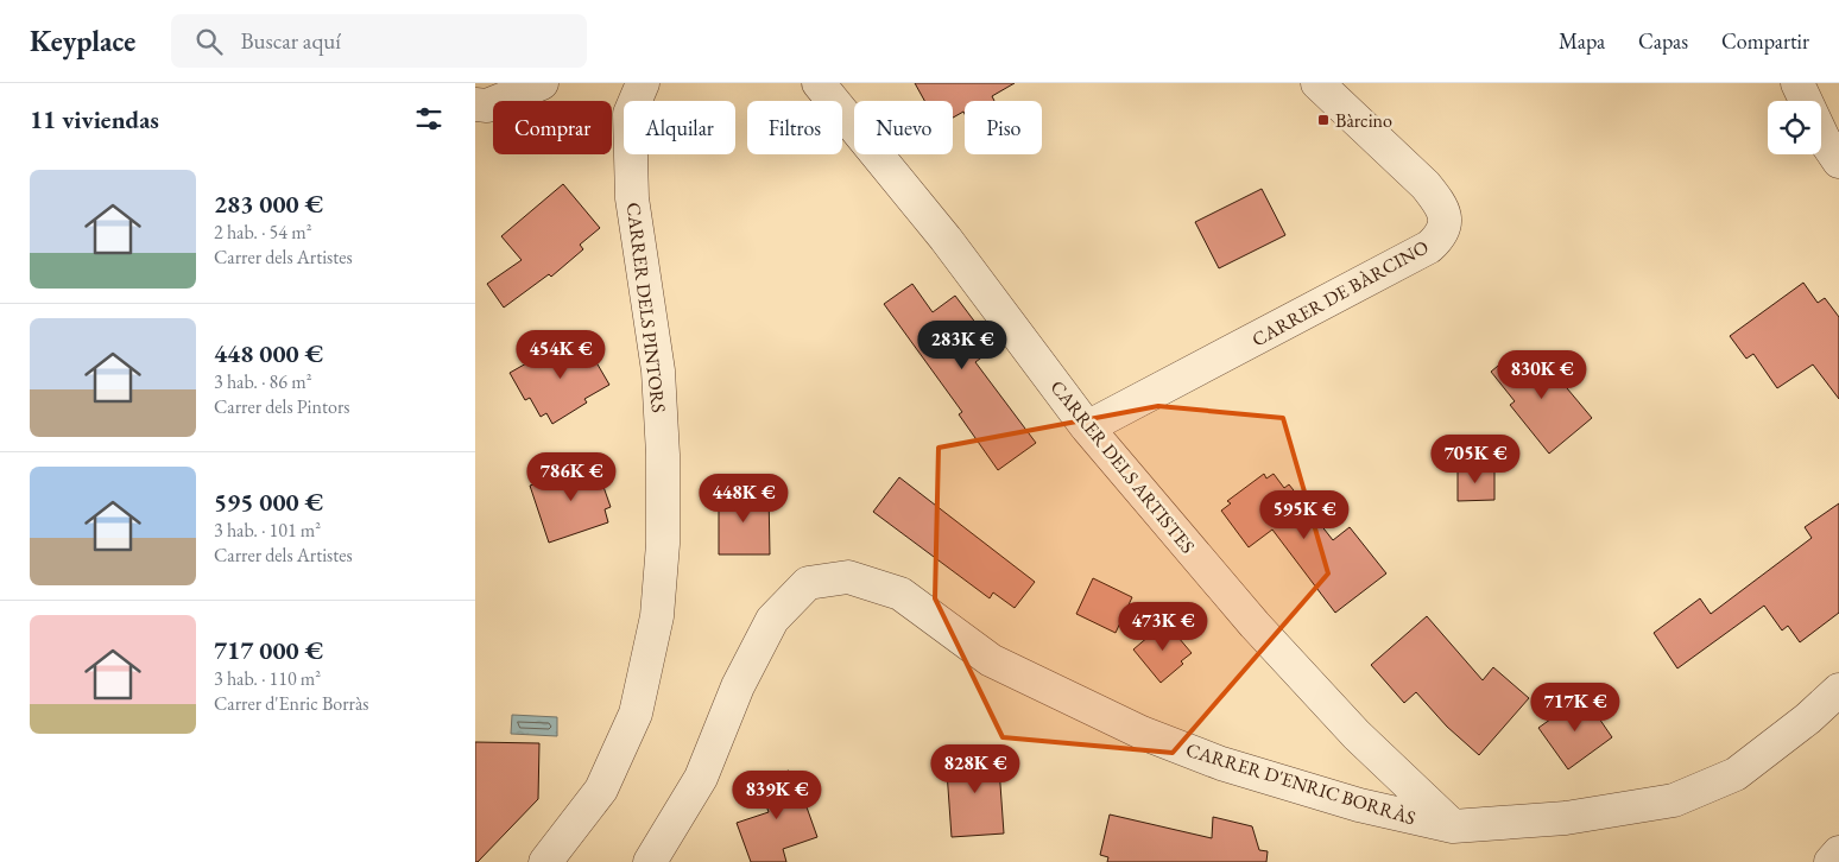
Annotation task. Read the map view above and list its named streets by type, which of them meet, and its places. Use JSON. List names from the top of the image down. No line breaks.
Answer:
{"streets":{"street":["CARRER DE BÀRCINO","CARRER DELS PINTORS","CARRER DELS ARTISTES","CARRER D'ENRIC BORRÀS"]},"crossings":[["CARRER DE BÀRCINO","CARRER DELS ARTISTES"],["CARRER DELS ARTISTES","CARRER D'ENRIC BORRÀS"]],"places":{"transit":["Bàrcino"]},"page":{"header":"Keyplace","search":"Buscar aquí","nav":["Mapa","Capas","Compartir"],"heading":"11 viviendas","chip":["Comprar","Alquilar","Filtros","Nuevo","Piso"],"list":[{"name":"283 000 €","note":"2 hab. · 54 m² · Carrer dels Artistes"},{"name":"448 000 €","note":"3 hab. · 86 m² · Carrer dels Pintors"},{"name":"595 000 €","note":"3 hab. · 101 m² · Carrer dels Artistes"},{"name":"717 000 €","note":"3 hab. · 110 m² · Carrer d'Enric Borràs"}],"price":["283K €","454K €","830K €","705K €","786K €","448K €","595K €","473K €","717K €","828K €","839K €"]}}
